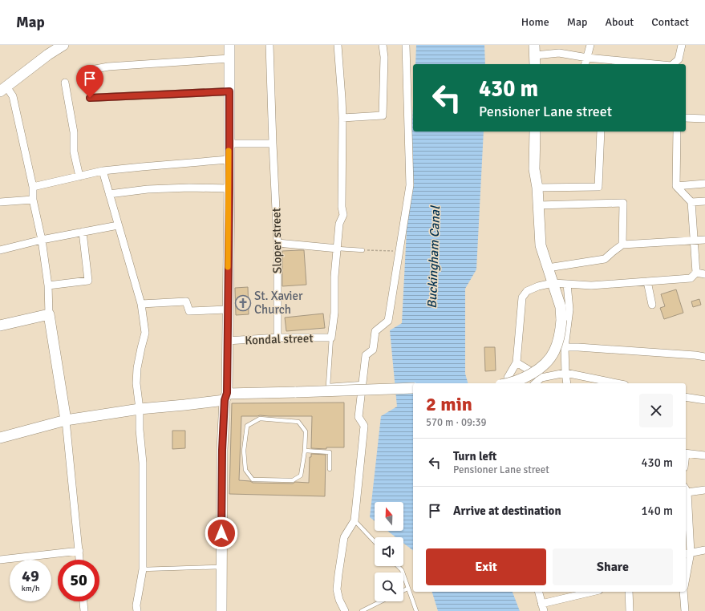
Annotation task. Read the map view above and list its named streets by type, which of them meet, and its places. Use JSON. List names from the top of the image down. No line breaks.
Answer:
{"streets":{"street":["Sloper street","Kondal street"]},"crossings":[["Sloper street","Kondal street"]],"water":["Buckingham Canal"],"places":{"church":["St. Xavier Church"]},"north":"top","page":{"header":"Map","nav":["Home","Map","About","Contact"],"turn":["430 m","Pensioner Lane street"],"heading":["2 min","570 m · 09:39"],"list":[{"name":"Turn left","note":"Pensioner Lane street","value":"430 m"},{"name":"Arrive at destination","value":"140 m"}],"buttons":["Exit","Share"],"speed":"49 km/h","limit":"50"}}
